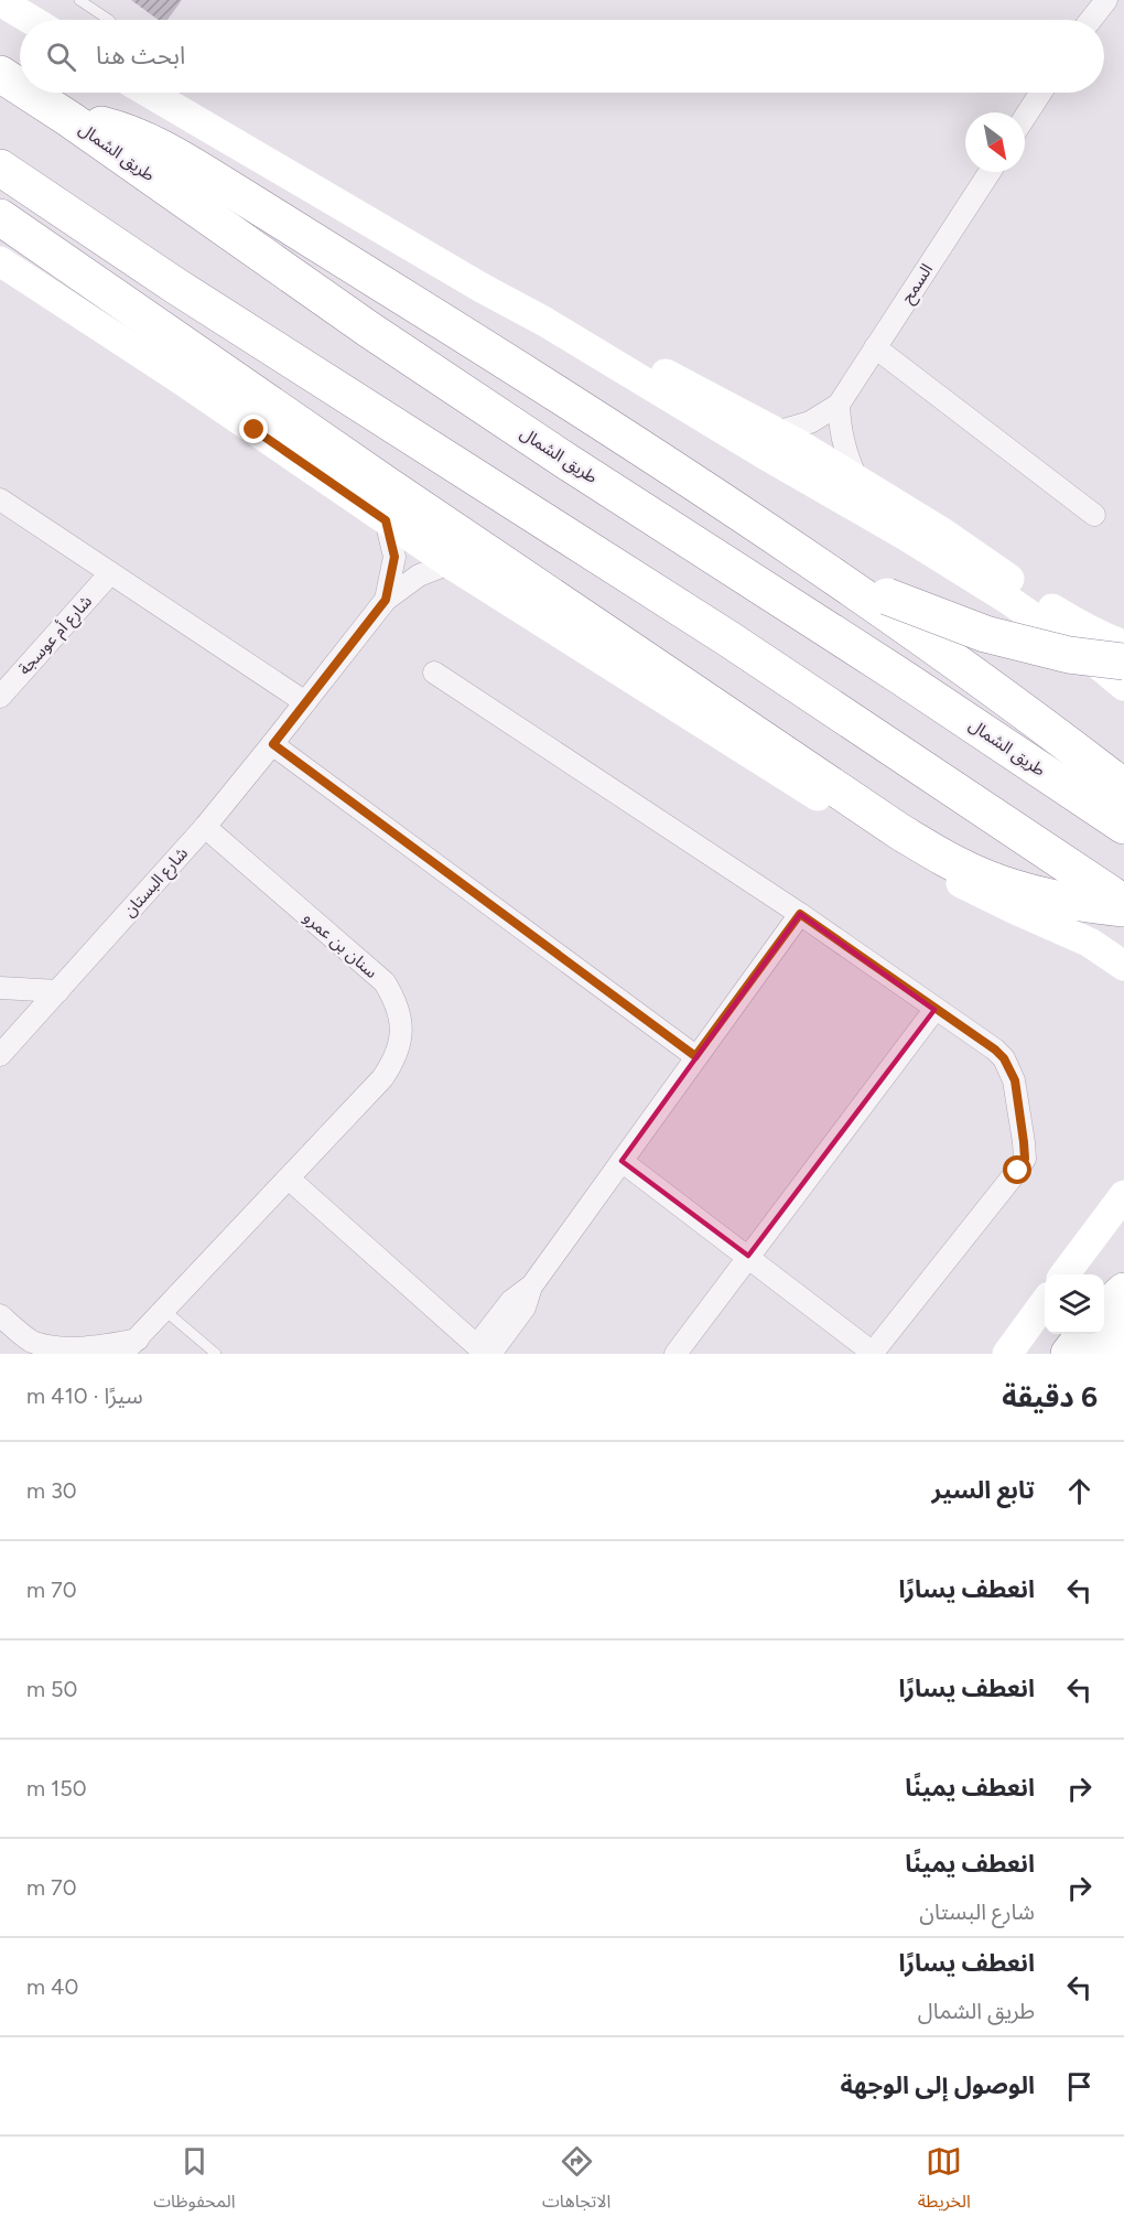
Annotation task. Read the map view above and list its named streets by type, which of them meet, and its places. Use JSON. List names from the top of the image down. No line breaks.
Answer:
{"streets":{"highway":["طريق الشمال"],"street":["السمح","شارع أم عوسجة","شارع البستان","سنان بن عمرو"]},"crossings":[["شارع البستان","سنان بن عمرو"]],"north":"bottom right","page":{"search":"ابحث هنا","heading":["6 دقيقة","سيرًا · 410 m"],"list":[["تابع السير","30 m"],["انعطف يسارًا","70 m"],["انعطف يسارًا","50 m"],["انعطف يمينًا","150 m"],["انعطف يمينًا","شارع البستان","70 m"],["انعطف يسارًا","طريق الشمال","40 m"],"الوصول إلى الوجهة"],"nav":["الخريطة","الاتجاهات","المحفوظات"]}}
